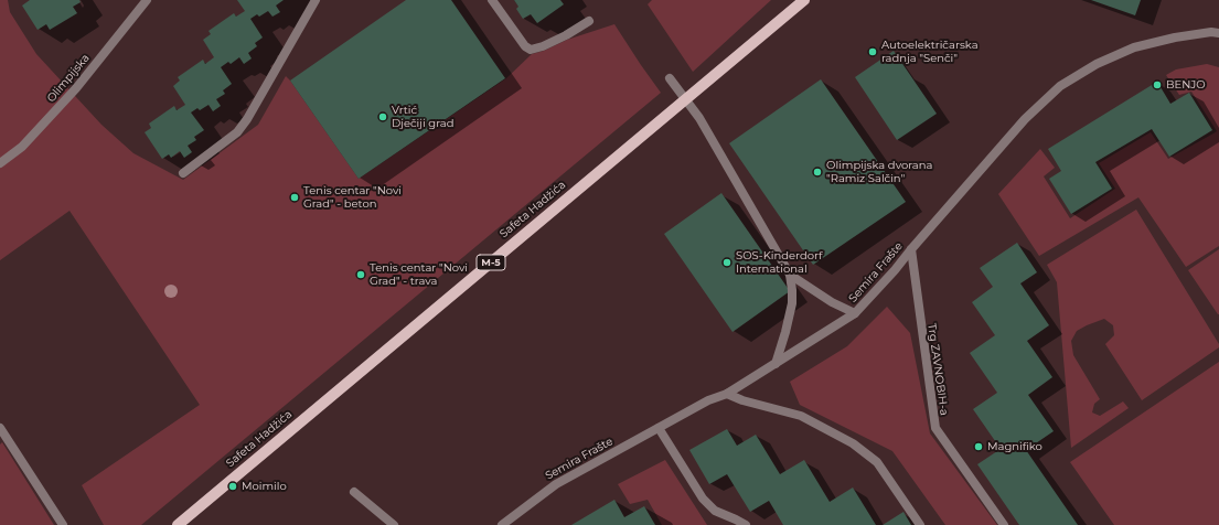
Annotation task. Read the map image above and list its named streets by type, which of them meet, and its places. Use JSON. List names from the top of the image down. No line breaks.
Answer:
{"streets":{"main road":["Safeta Hadžića","M-5"],"street":["Olimpijska","Semira Frašte","Trg ZAVNOBIH-a"]},"crossings":[["Semira Frašte","Trg ZAVNOBIH-a"]],"places":["Autoelektričarska radnja \"Senči\"","BENJO","Vrtić Dječiji grad","Olimpijska dvorana \"Ramiz Salčin\"","Tenis centar \"Novi Grad\" - beton","SOS-Kinderdorf International","Tenis centar \"Novi Grad\" - trava","Magnifiko","Moimilo"]}
